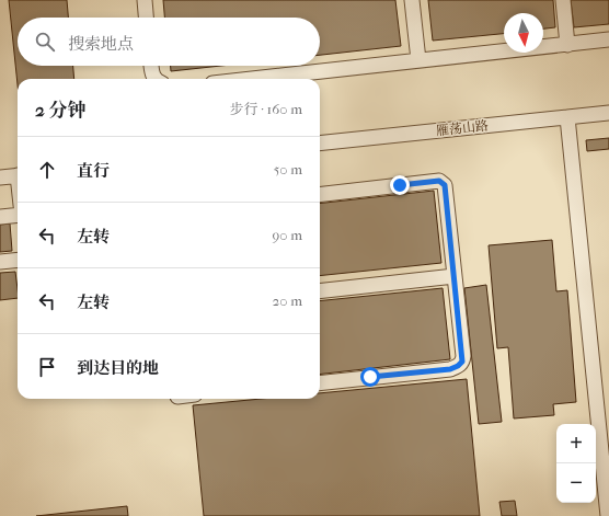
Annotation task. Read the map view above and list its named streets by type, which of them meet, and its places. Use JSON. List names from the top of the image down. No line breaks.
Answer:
{"streets":{"street":["雁荡山路"]},"north":"bottom","page":{"search":"搜索地点","heading":["2 分钟","步行 · 160 m"],"list":[["直行","50 m"],["左转","90 m"],["左转","20 m"],"到达目的地"],"map_buttons":["+","−"]}}
